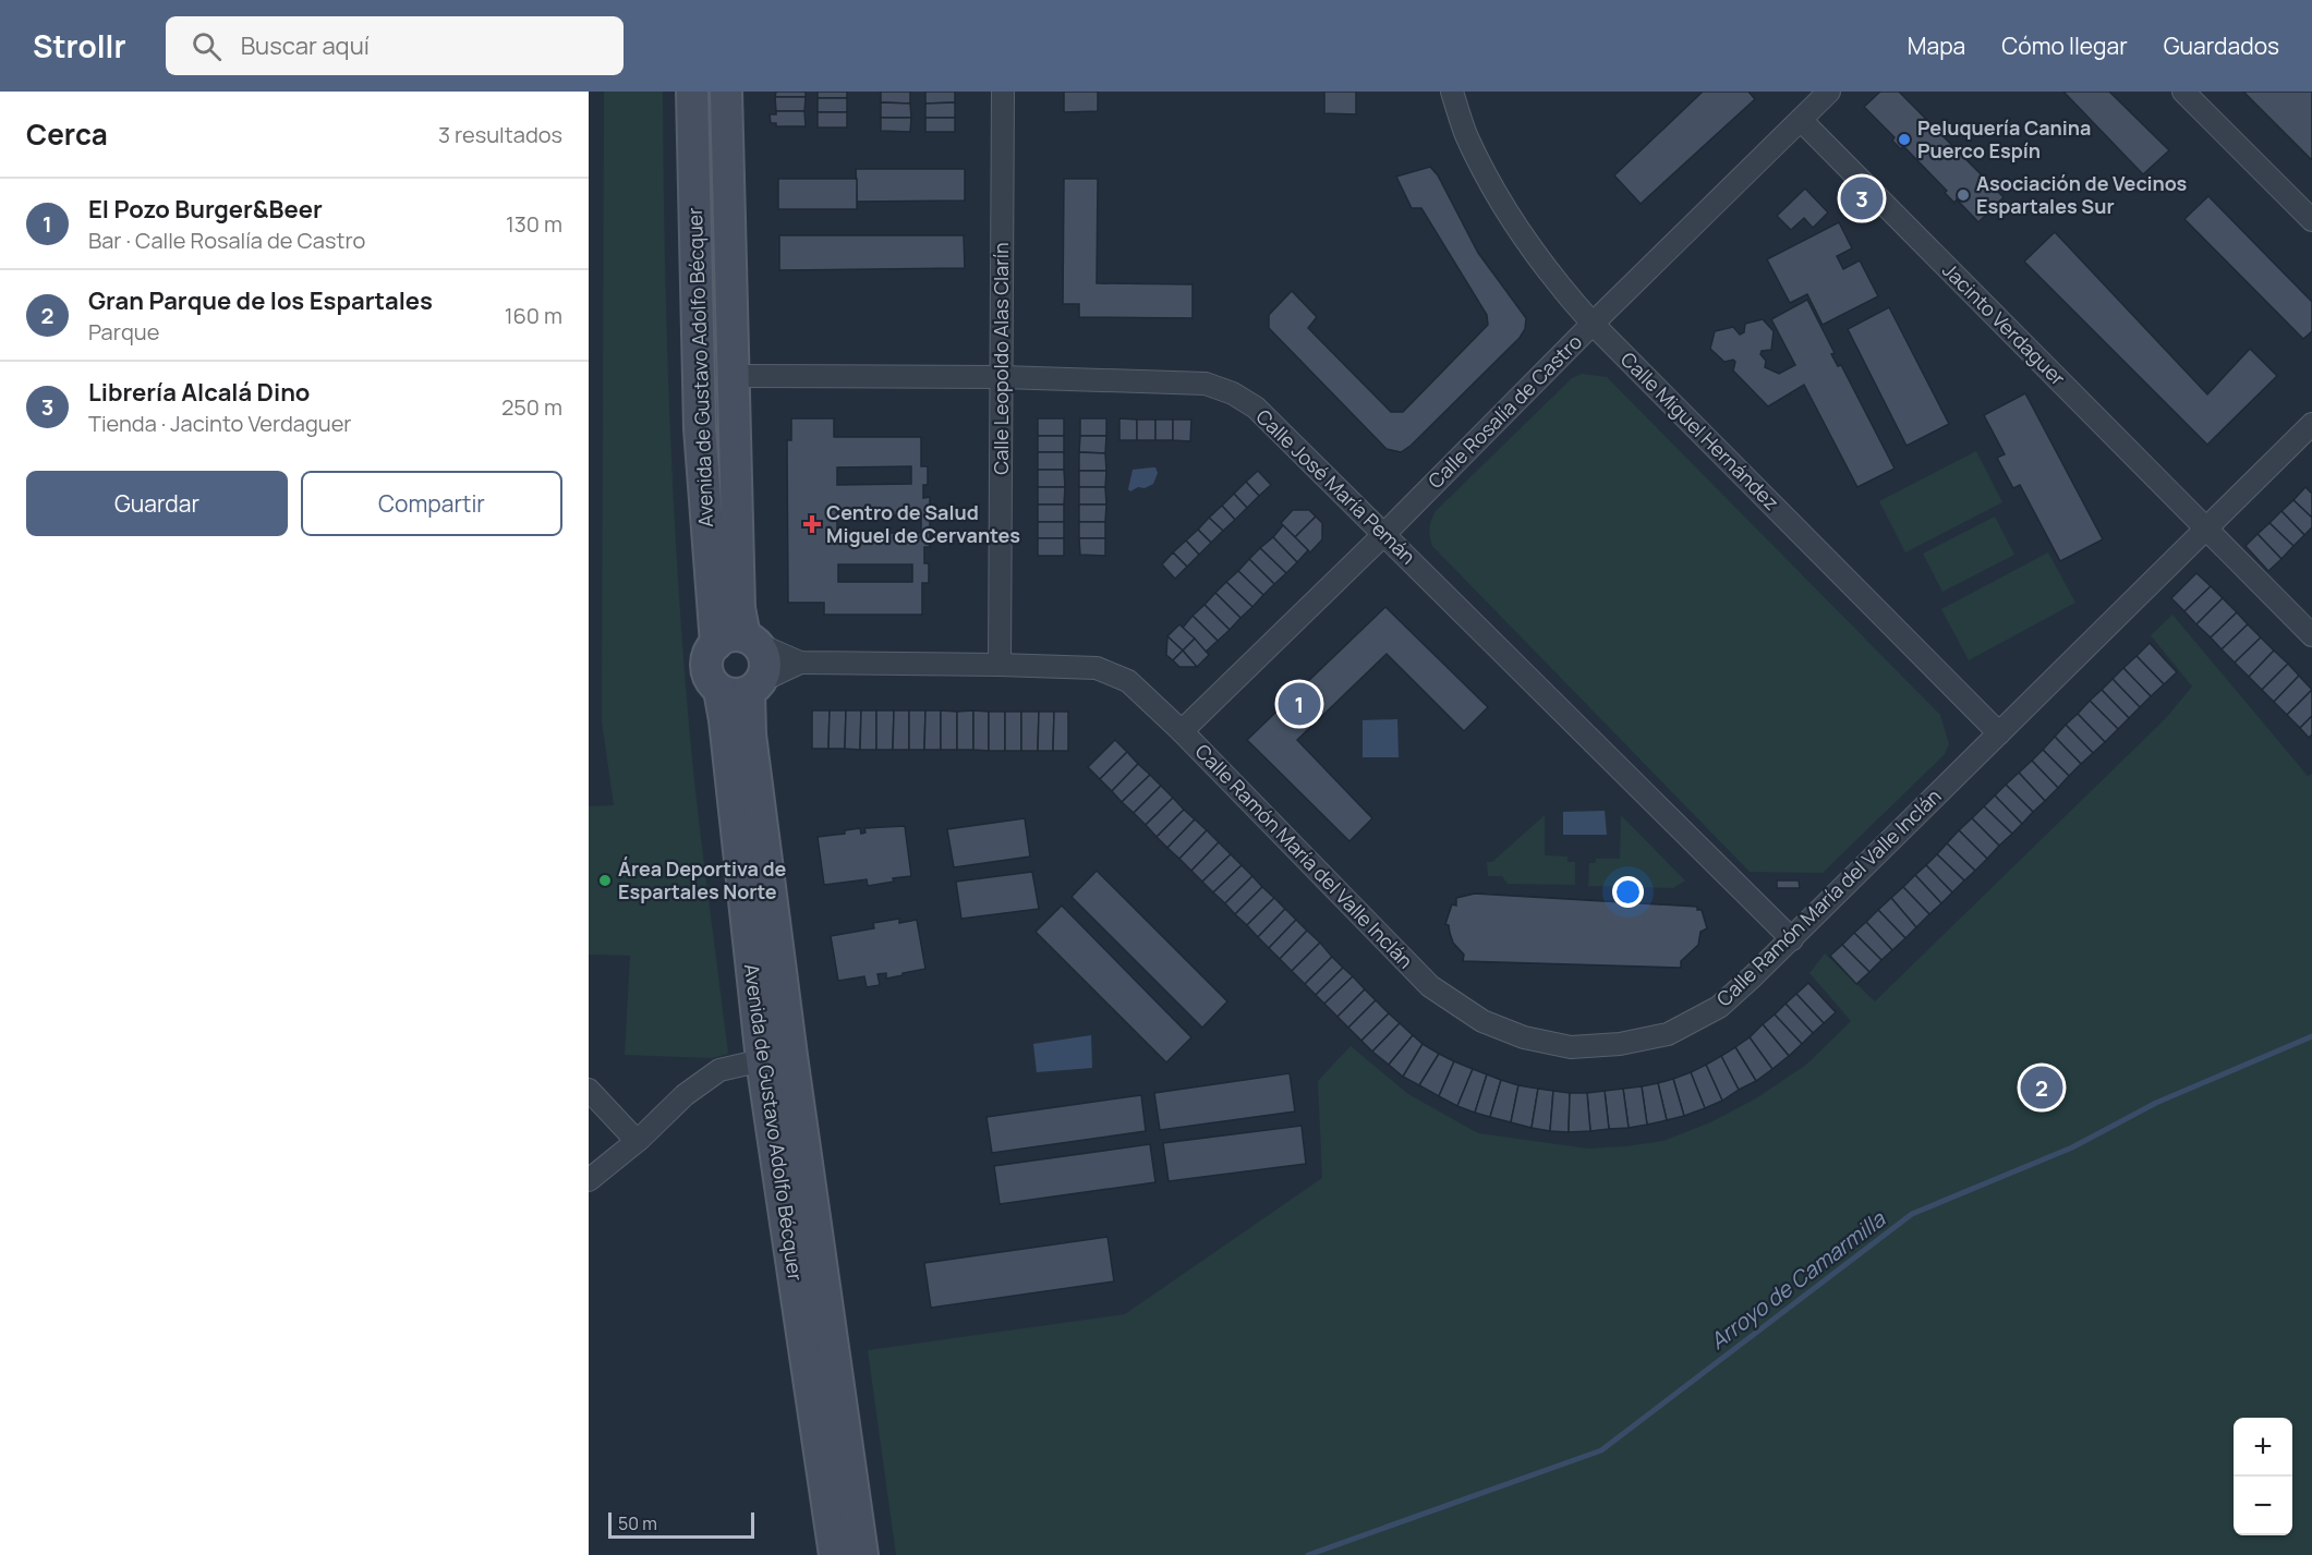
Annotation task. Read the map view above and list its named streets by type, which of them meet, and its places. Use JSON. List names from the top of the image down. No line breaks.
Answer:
{"streets":{"street":["Jacinto Verdaguer","Calle Leopoldo Alas Clarín","Avenida de Gustavo Adolfo Bécquer","Calle Rosalía de Castro","Calle Miguel Hernández","Calle José María Pemán","Calle Ramón María del Valle Inclán"]},"crossings":[["Jacinto Verdaguer","Calle Rosalía de Castro"],["Jacinto Verdaguer","Calle Ramón María del Valle Inclán"],["Calle Leopoldo Alas Clarín","Calle José María Pemán"],["Calle Leopoldo Alas Clarín","Calle Ramón María del Valle Inclán"],["Avenida de Gustavo Adolfo Bécquer","Calle José María Pemán"],["Avenida de Gustavo Adolfo Bécquer","Calle Ramón María del Valle Inclán"],["Calle Rosalía de Castro","Calle Miguel Hernández"],["Calle Rosalía de Castro","Calle José María Pemán"],["Calle Rosalía de Castro","Calle Ramón María del Valle Inclán"],["Calle Miguel Hernández","Calle Ramón María del Valle Inclán"],["Calle José María Pemán","Calle Ramón María del Valle Inclán"]],"water":["Arroyo de Camarmilla"],"places":{"other":["Peluquería Canina Puerco Espín","Asociación de Vecinos Espartales Sur","Área Deportiva de Espartales Norte"],"health":["Centro de Salud Miguel de Cervantes"]},"scale_bar":"50 m","page":{"header":"Strollr","search":"Buscar aquí","nav":["Mapa","Cómo llegar","Guardados"],"heading":["Cerca","3 resultados"],"pins":["3","1","2"],"list":[{"mark":"1","name":"El Pozo Burger&Beer","note":"Bar · Calle Rosalía de Castro","value":"130 m"},{"mark":"2","name":"Gran Parque de los Espartales","note":"Parque","value":"160 m"},{"mark":"3","name":"Librería Alcalá Dino","note":"Tienda · Jacinto Verdaguer","value":"250 m"}],"buttons":["Guardar","Compartir"],"map_buttons":["+","−"],"scale":"50 m"}}
